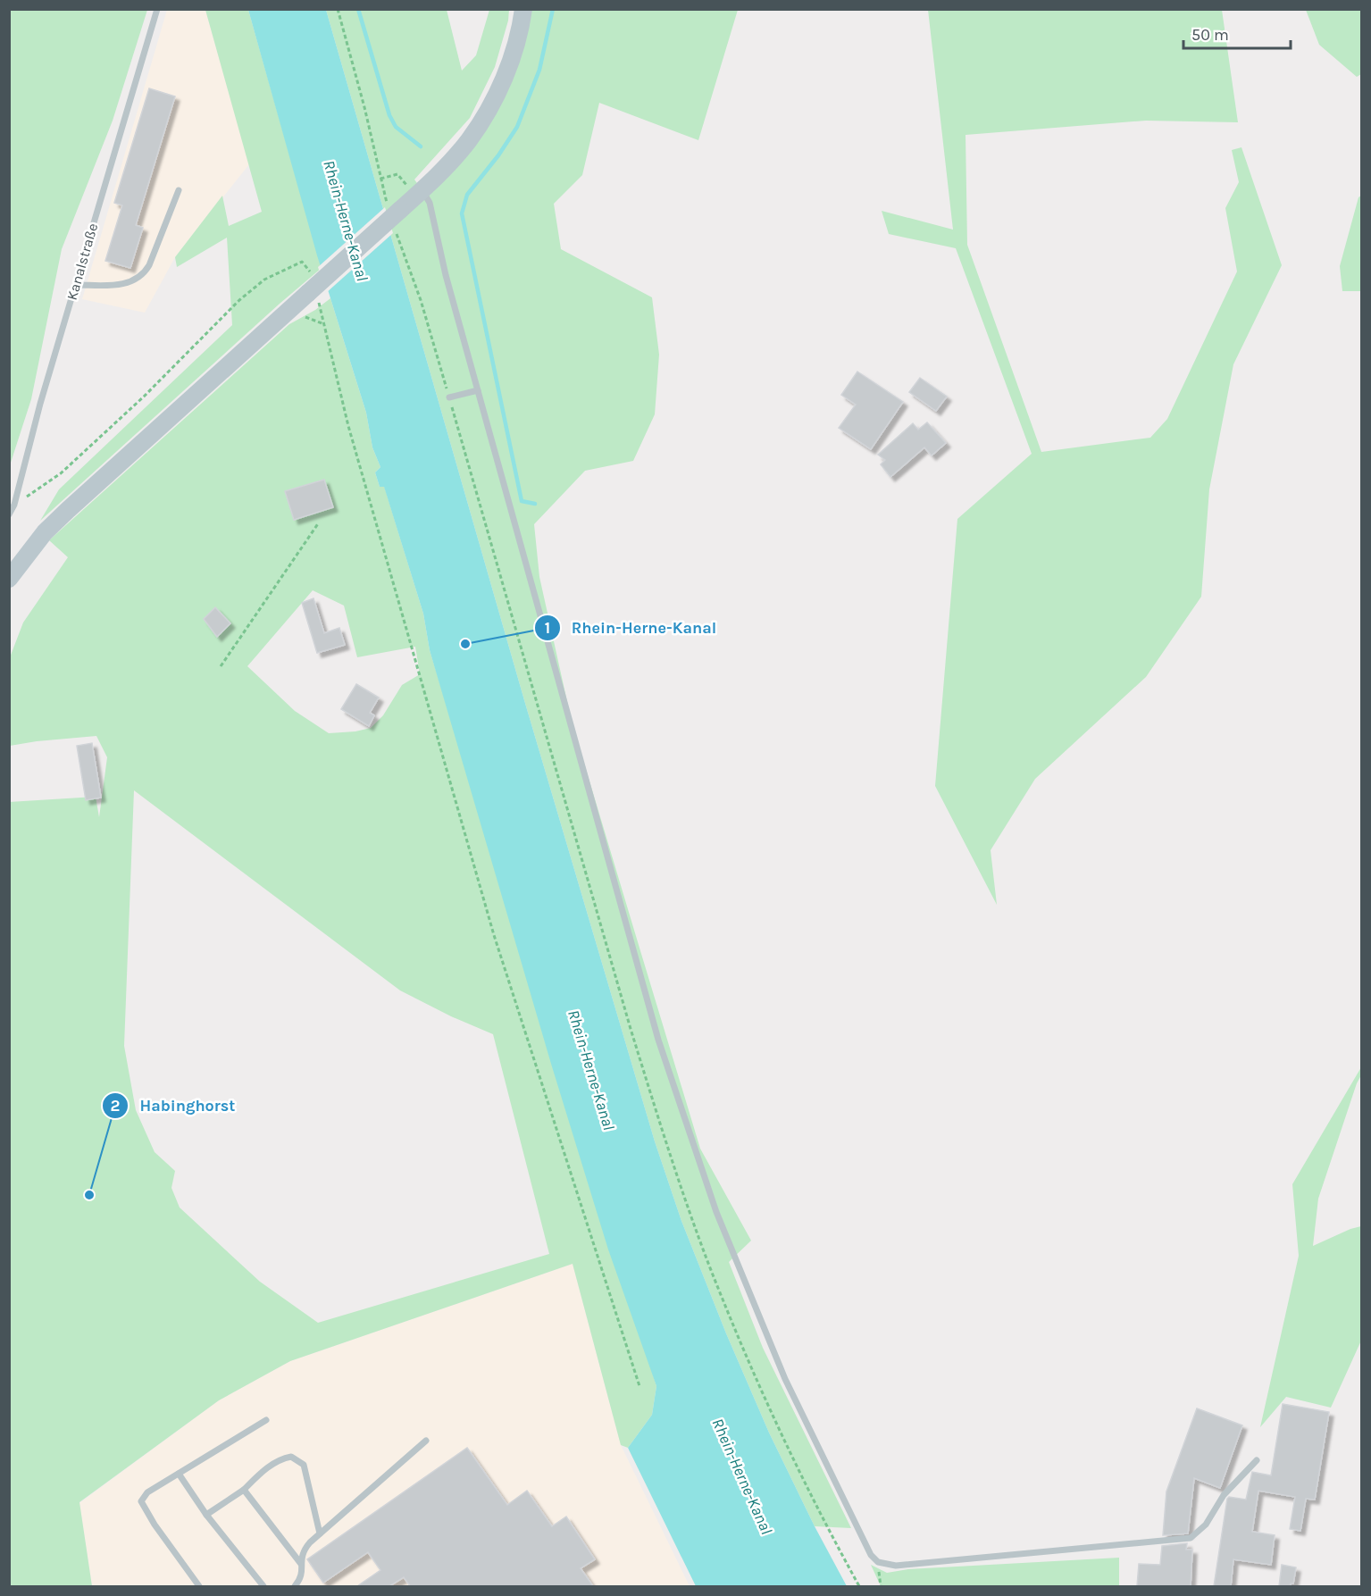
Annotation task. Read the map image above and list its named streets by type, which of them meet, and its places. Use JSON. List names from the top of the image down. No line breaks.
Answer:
{"streets":{"lane":["Kanalstraße"]},"water":["Rhein-Herne-Kanal"],"places":["Rhein-Herne-Kanal","Habinghorst"],"scale_bar":"50 m"}
